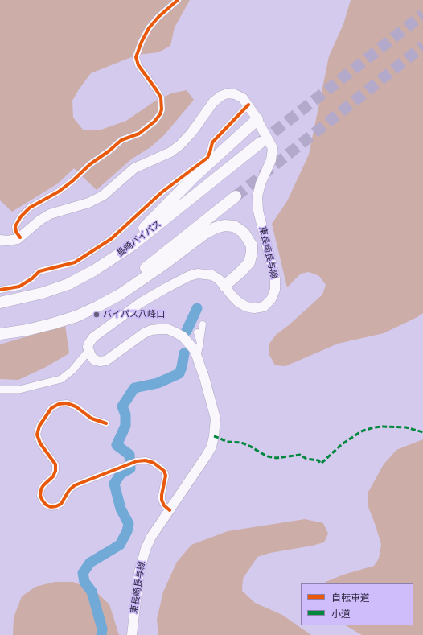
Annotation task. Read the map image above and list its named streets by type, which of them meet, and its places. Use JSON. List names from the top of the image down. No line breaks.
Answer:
{"streets":{"highway":["長崎バイパス"],"main road":["東長崎長与線"]},"places":["バイパス八峰口"],"legend":["自転車道","小道"]}
